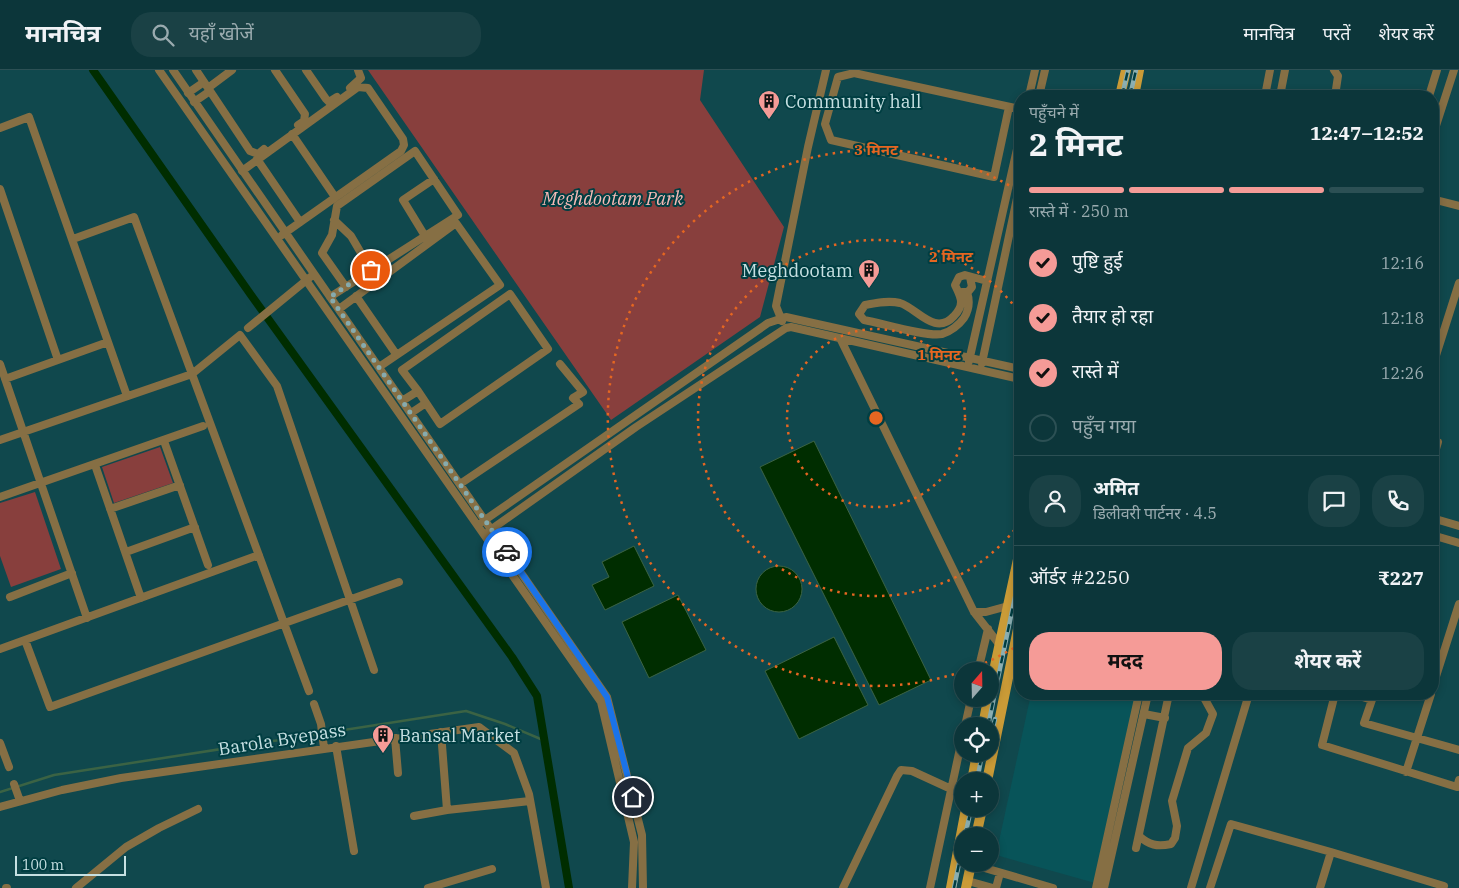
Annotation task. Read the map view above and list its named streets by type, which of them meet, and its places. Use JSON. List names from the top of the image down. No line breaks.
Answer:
{"streets":{"street":["Barola Byepass"]},"parks":["Meghdootam Park"],"places":{"building":["Community hall","Meghdootam","Bansal Market"]},"scale_bar":"100 m","north":"top","page":{"header":"मानचित्र","search":"यहाँ खोजें","nav":["मानचित्र","परतें","शेयर करें"],"heading":["2 मिनट","पहुँचने में","12:47–12:52"],"panel":["अमित","डिलीवरी पार्टनर · 4.5","ऑर्डर #2250","₹227"],"bar":"रास्ते में · 250 m","list":[["पुष्टि हुई","12:16"],["तैयार हो रहा","12:18"],["रास्ते में","12:26"],"पहुँच गया"],"buttons":["मदद","शेयर करें"],"map_buttons":["+","−"],"scale":"100 m"},"rings":["3 मिनट","2 मिनट","1 मिनट"]}
